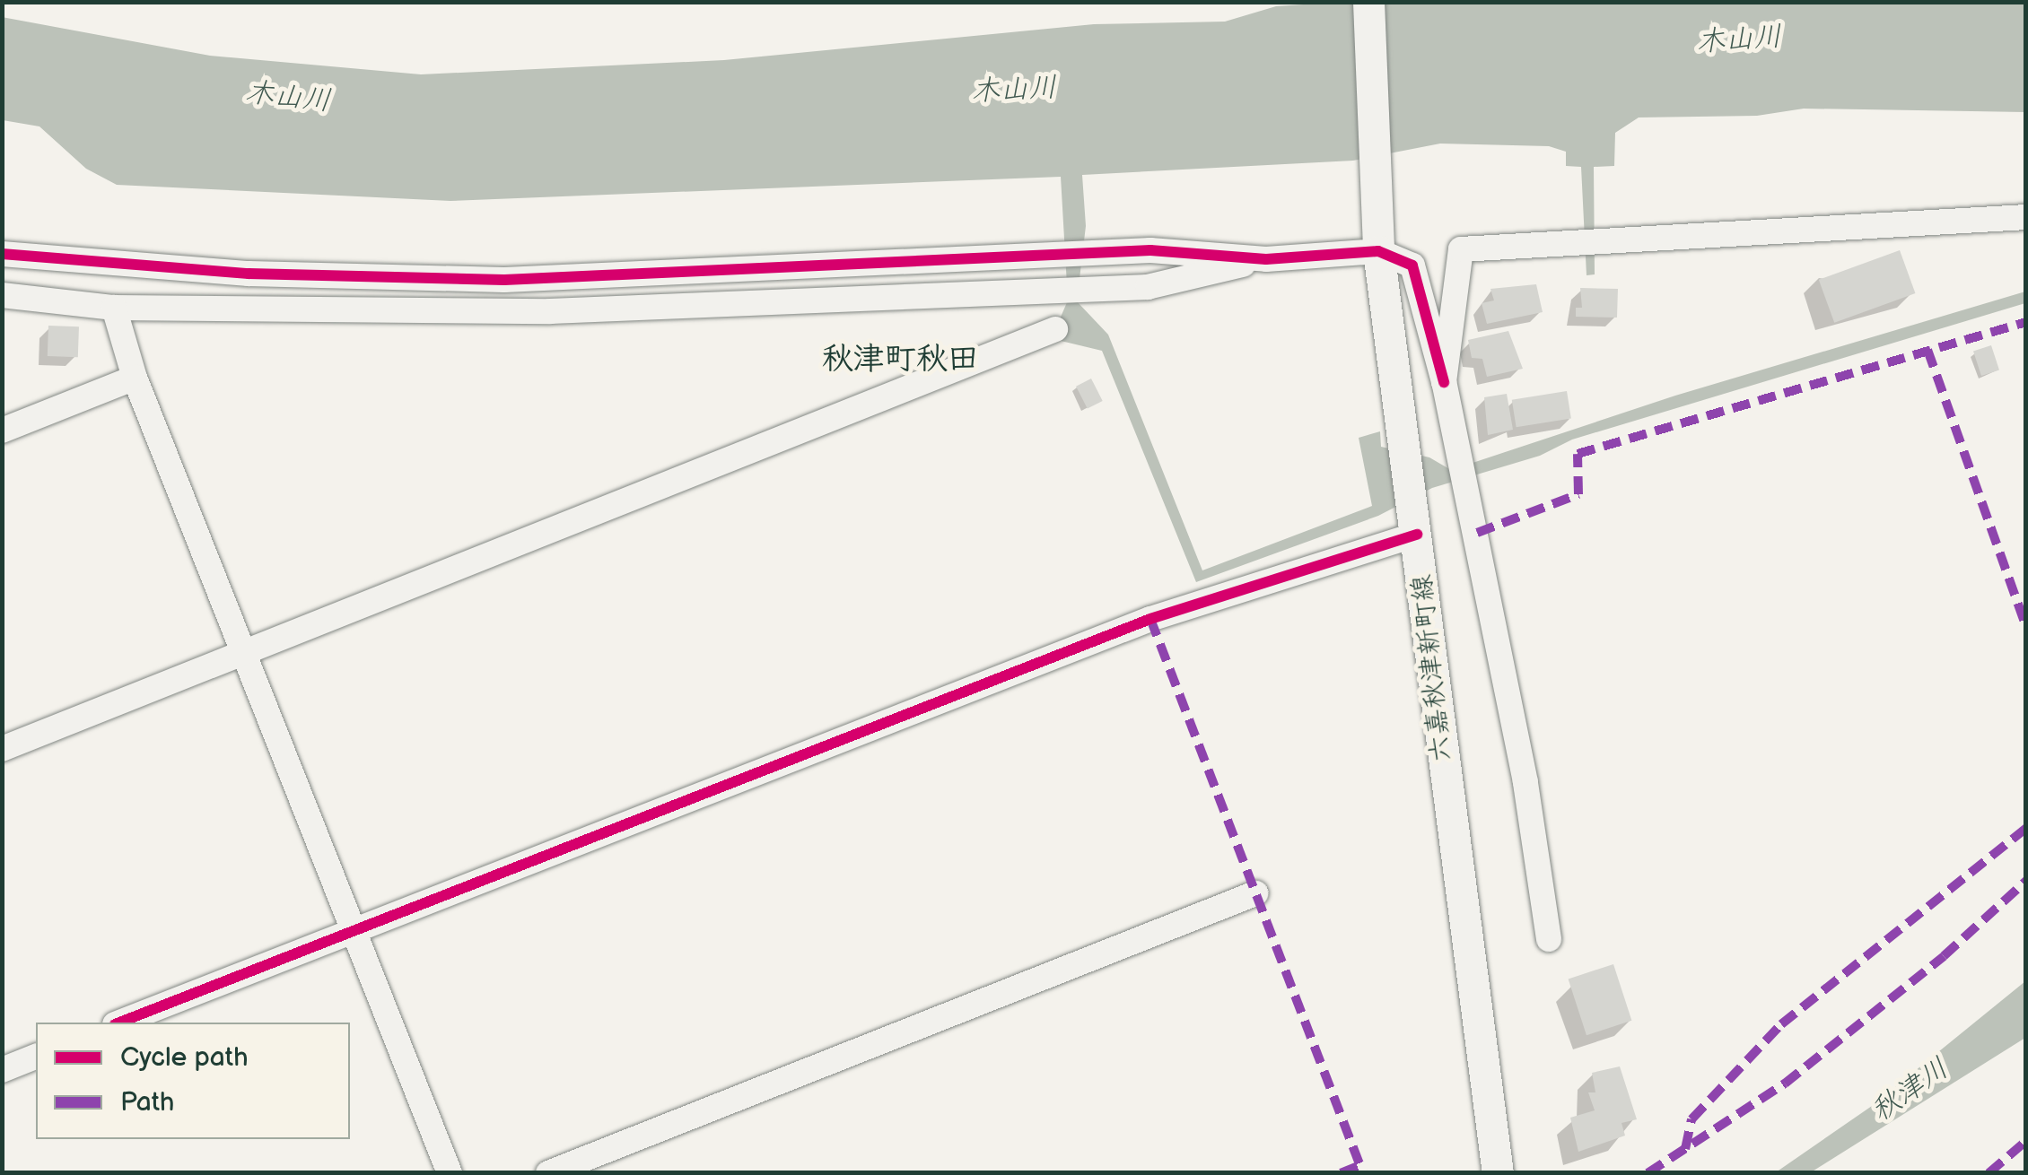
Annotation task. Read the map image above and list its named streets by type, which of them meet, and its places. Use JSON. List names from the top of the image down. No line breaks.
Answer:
{"streets":{"main road":["六嘉秋津新町線"]},"districts":["秋津町秋田"],"water":["木山川","秋津川"],"legend":["Cycle path","Path"]}
